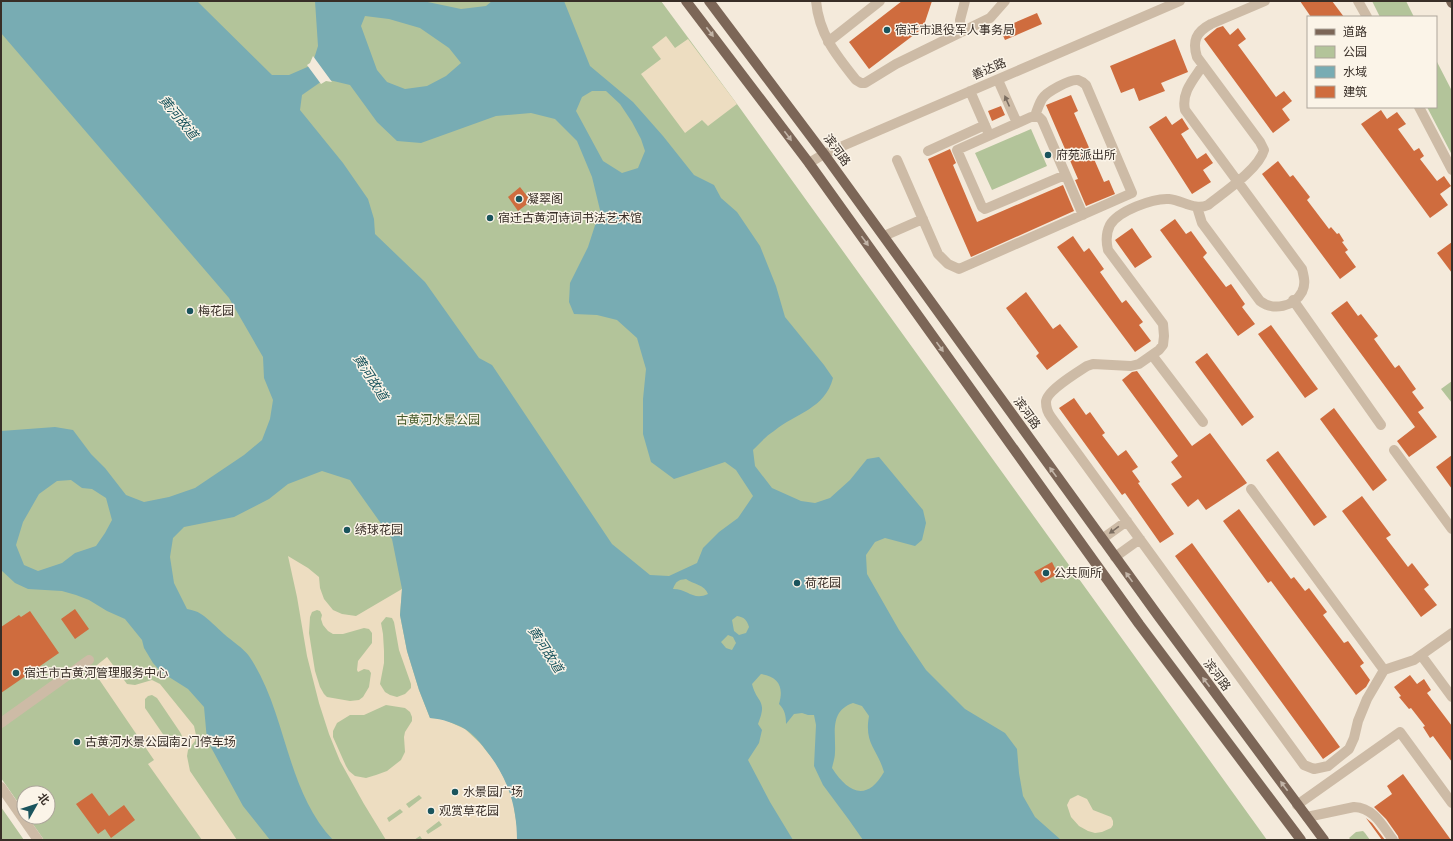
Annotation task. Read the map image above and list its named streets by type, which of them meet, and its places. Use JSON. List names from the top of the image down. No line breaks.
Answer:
{"streets":{"main road":["滨河路"],"street":["善达路"]},"crossings":[["善达路","滨河路"]],"water":["黄河故道"],"parks":["古黄河水景公园"],"places":["宿迁市退役军人事务局","府苑派出所","凝翠阁","宿迁古黄河诗词书法艺术馆","梅花园","绣球花园","公共厕所","荷花园","宿迁市古黄河管理服务中心","古黄河水景公园南2门停车场","水景园广场","观赏草花园"],"legend":["道路","公园","水域","建筑"],"north":"top right"}
